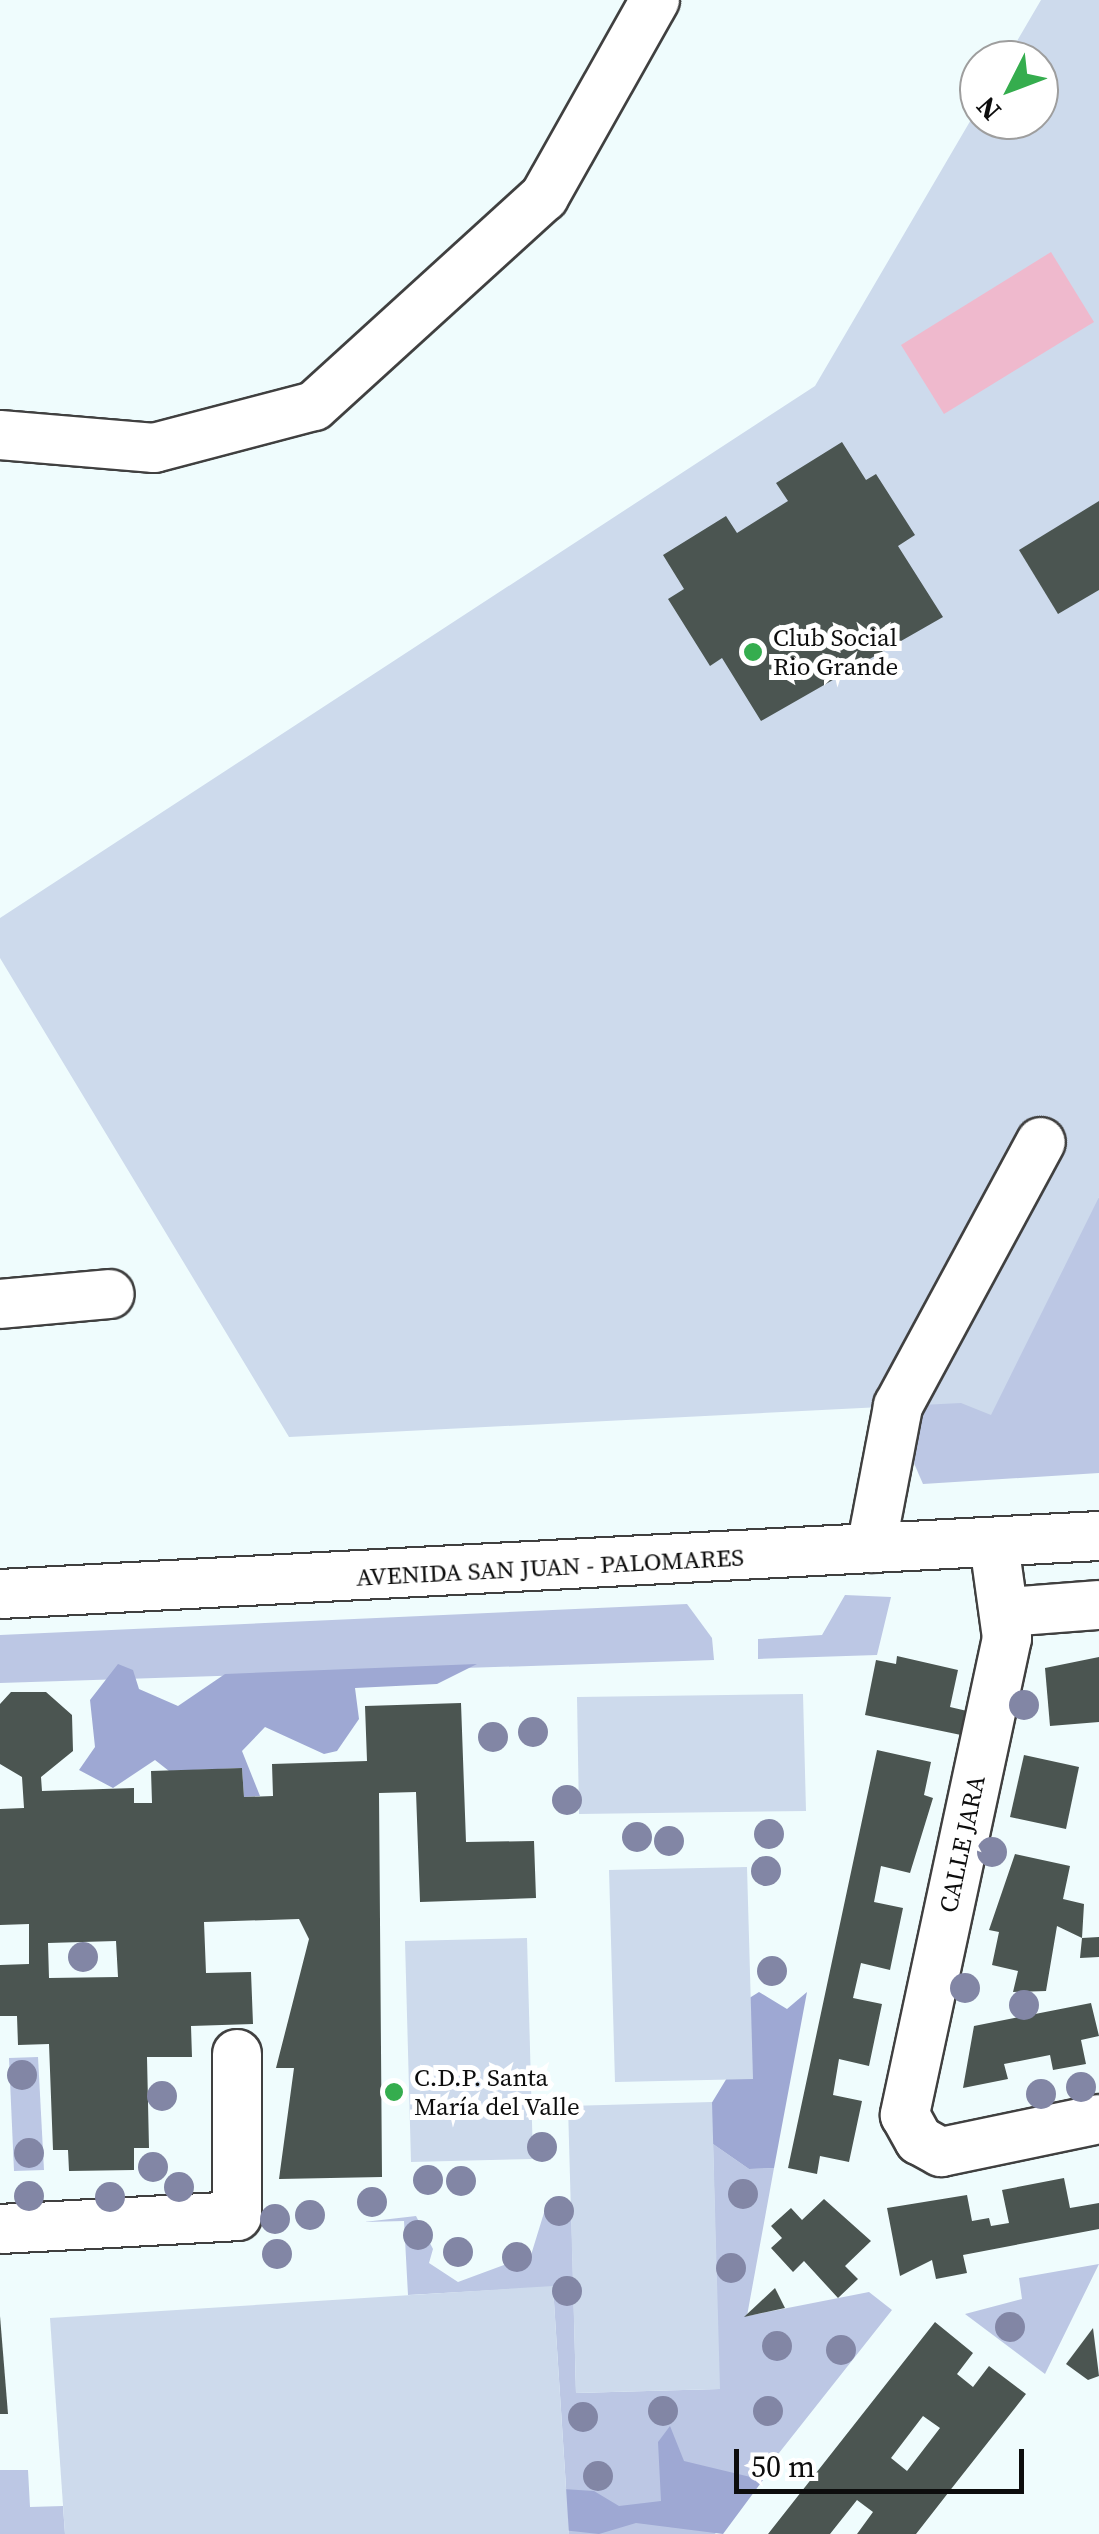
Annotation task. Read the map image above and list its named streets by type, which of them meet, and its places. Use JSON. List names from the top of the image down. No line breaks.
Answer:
{"streets":{"street":["AVENIDA SAN JUAN - PALOMARES","CALLE JARA"]},"crossings":[["AVENIDA SAN JUAN - PALOMARES","CALLE JARA"]],"places":["Club Social Rio Grande","C.D.P. Santa María del Valle"],"scale_bar":"50 m","north":"bottom left"}
